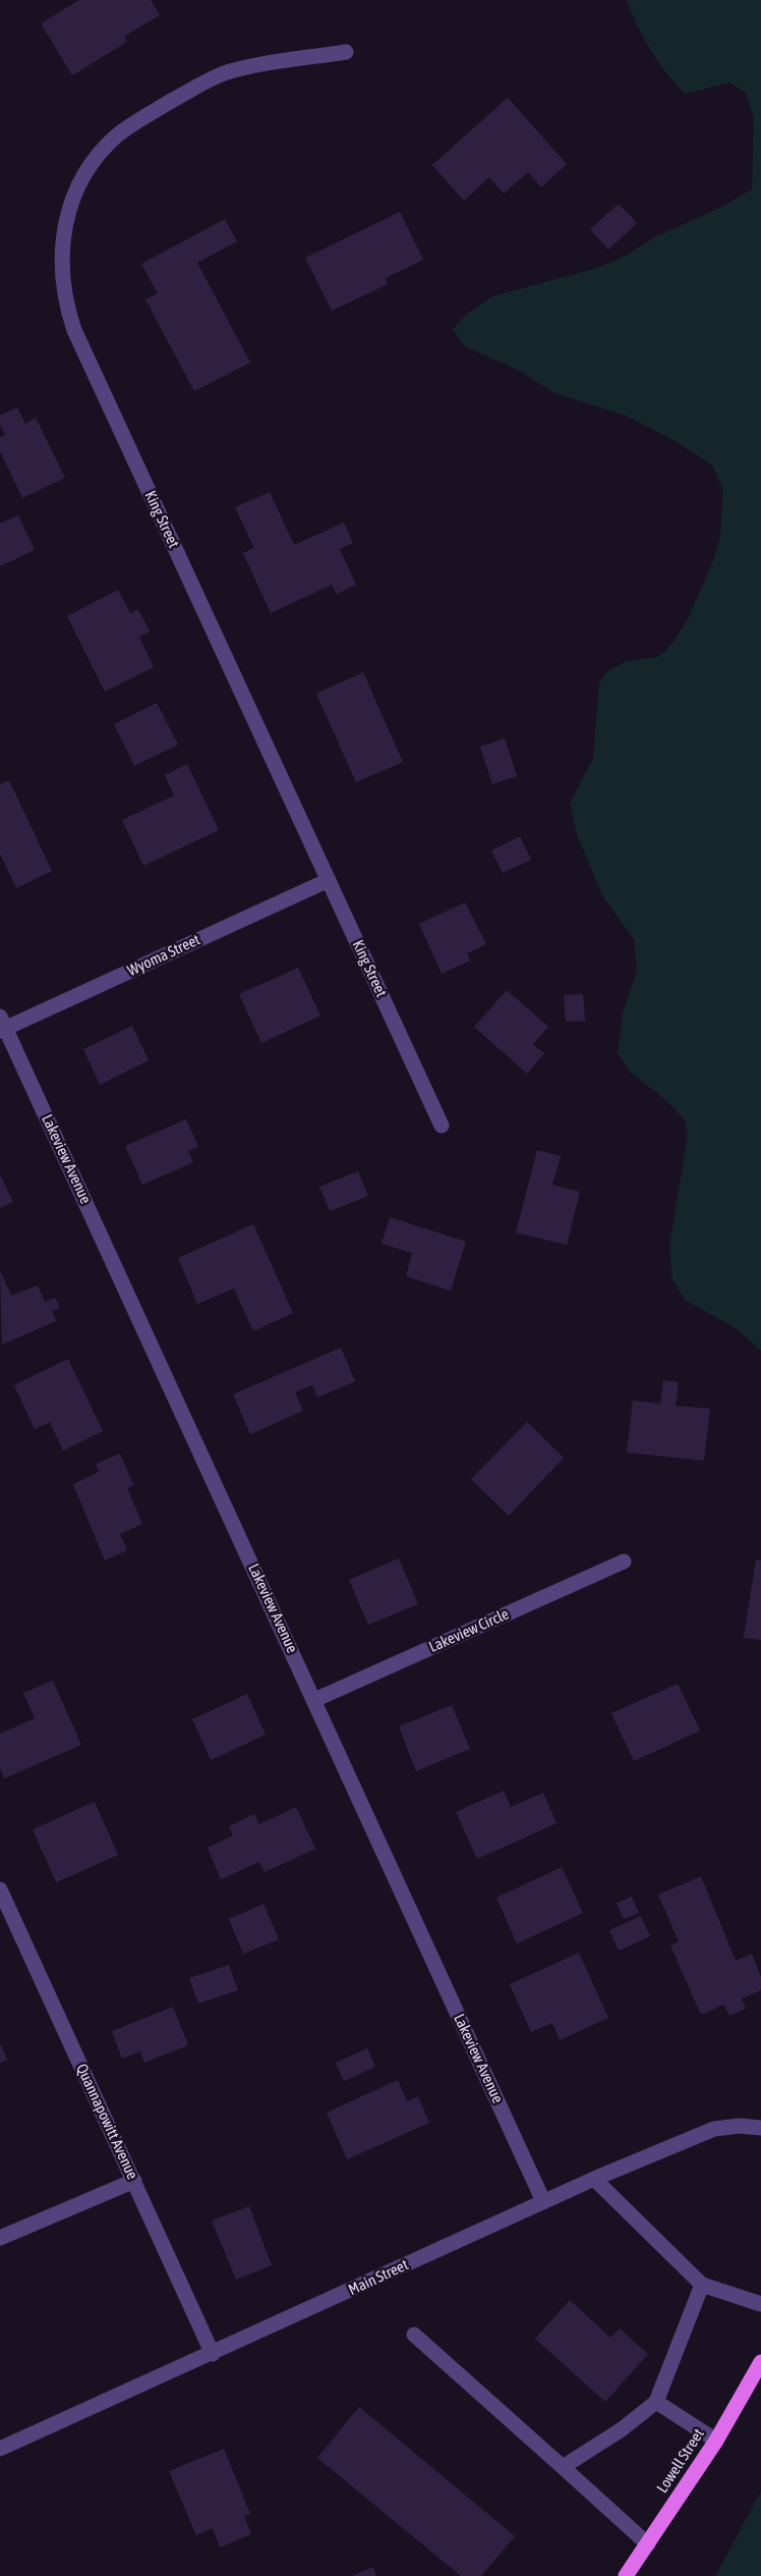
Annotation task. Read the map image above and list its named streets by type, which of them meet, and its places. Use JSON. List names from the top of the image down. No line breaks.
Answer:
{"streets":{"main road":["Lowell Street"],"street":["King Street","Wyoma Street","Lakeview Avenue","Lakeview Circle","Quannapowitt Avenue","Main Street"]},"crossings":[["King Street","Wyoma Street"],["Wyoma Street","Lakeview Avenue"],["Lakeview Avenue","Lakeview Circle"],["Lakeview Avenue","Main Street"],["Quannapowitt Avenue","Main Street"]]}
